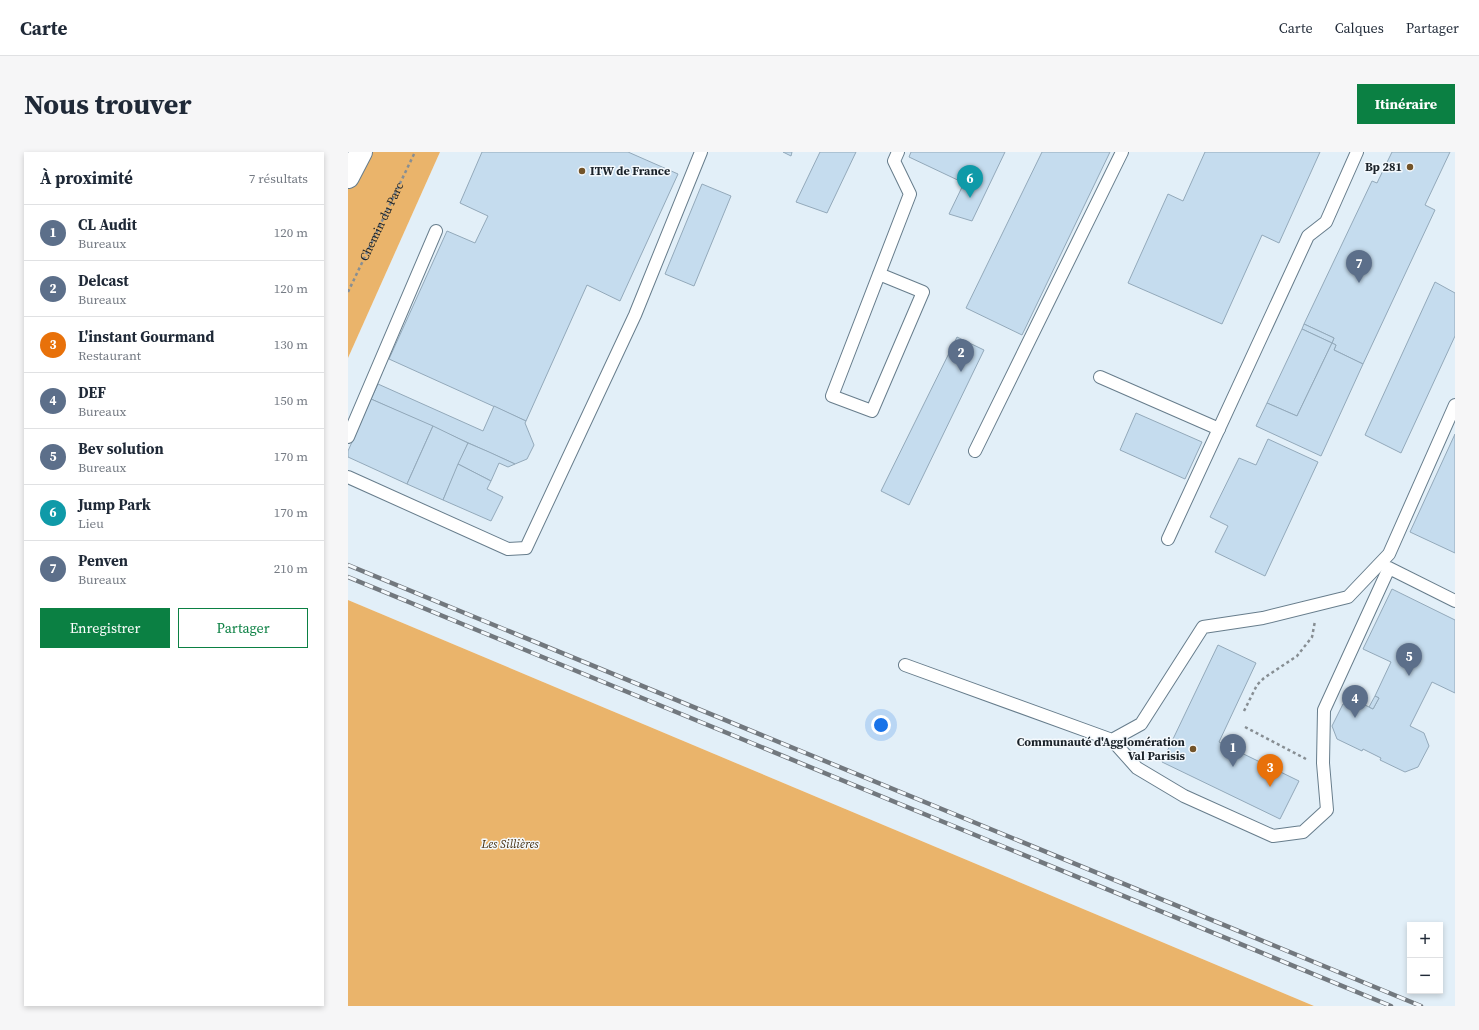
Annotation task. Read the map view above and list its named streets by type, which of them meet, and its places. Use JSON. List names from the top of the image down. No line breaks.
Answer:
{"streets":{"path":["Chemin du Parc"]},"parks":["Les Sillières"],"places":["Bp 281","ITW de France","Communauté d'Agglomération Val Parisis"],"page":{"header":"Carte","nav":["Carte","Calques","Partager"],"buttons":["Itinéraire",["Enregistrer","Partager"]],"title":"Nous trouver","heading":["À proximité","7 résultats"],"pins":["6","7","2","5","4","1","3"],"list":[{"mark":"1","name":"CL Audit","note":"Bureaux","value":"120 m"},{"mark":"2","name":"Delcast","note":"Bureaux","value":"120 m"},{"mark":"3","name":"L'instant Gourmand","note":"Restaurant","value":"130 m"},{"mark":"4","name":"DEF","note":"Bureaux","value":"150 m"},{"mark":"5","name":"Bev solution","note":"Bureaux","value":"170 m"},{"mark":"6","name":"Jump Park","note":"Lieu","value":"170 m"},{"mark":"7","name":"Penven","note":"Bureaux","value":"210 m"}],"map_buttons":["+","−"]}}
